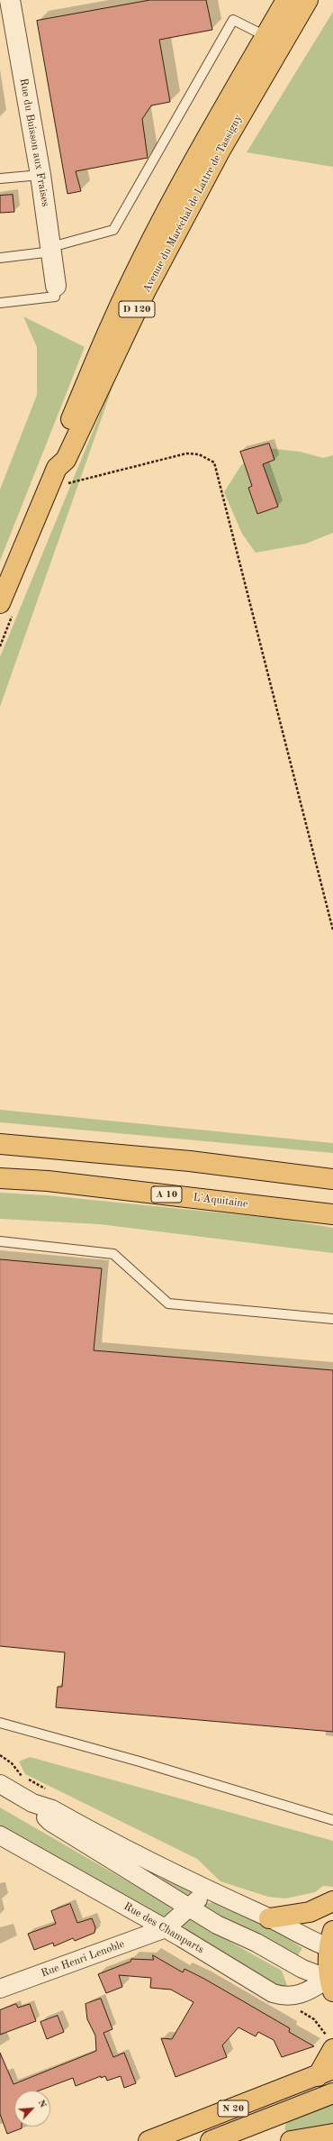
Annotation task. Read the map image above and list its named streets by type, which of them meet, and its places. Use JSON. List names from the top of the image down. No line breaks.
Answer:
{"streets":{"main road":["Avenue du Maréchal de Lattre de Tassigny","D 120","A 10","L'Aquitaine","N 20"],"street":["Rue du Buisson aux Fraises","Rue des Champarts","Rue Henri Lenoble"]},"crossings":[["Rue des Champarts","Rue Henri Lenoble"]],"north":"top right"}
